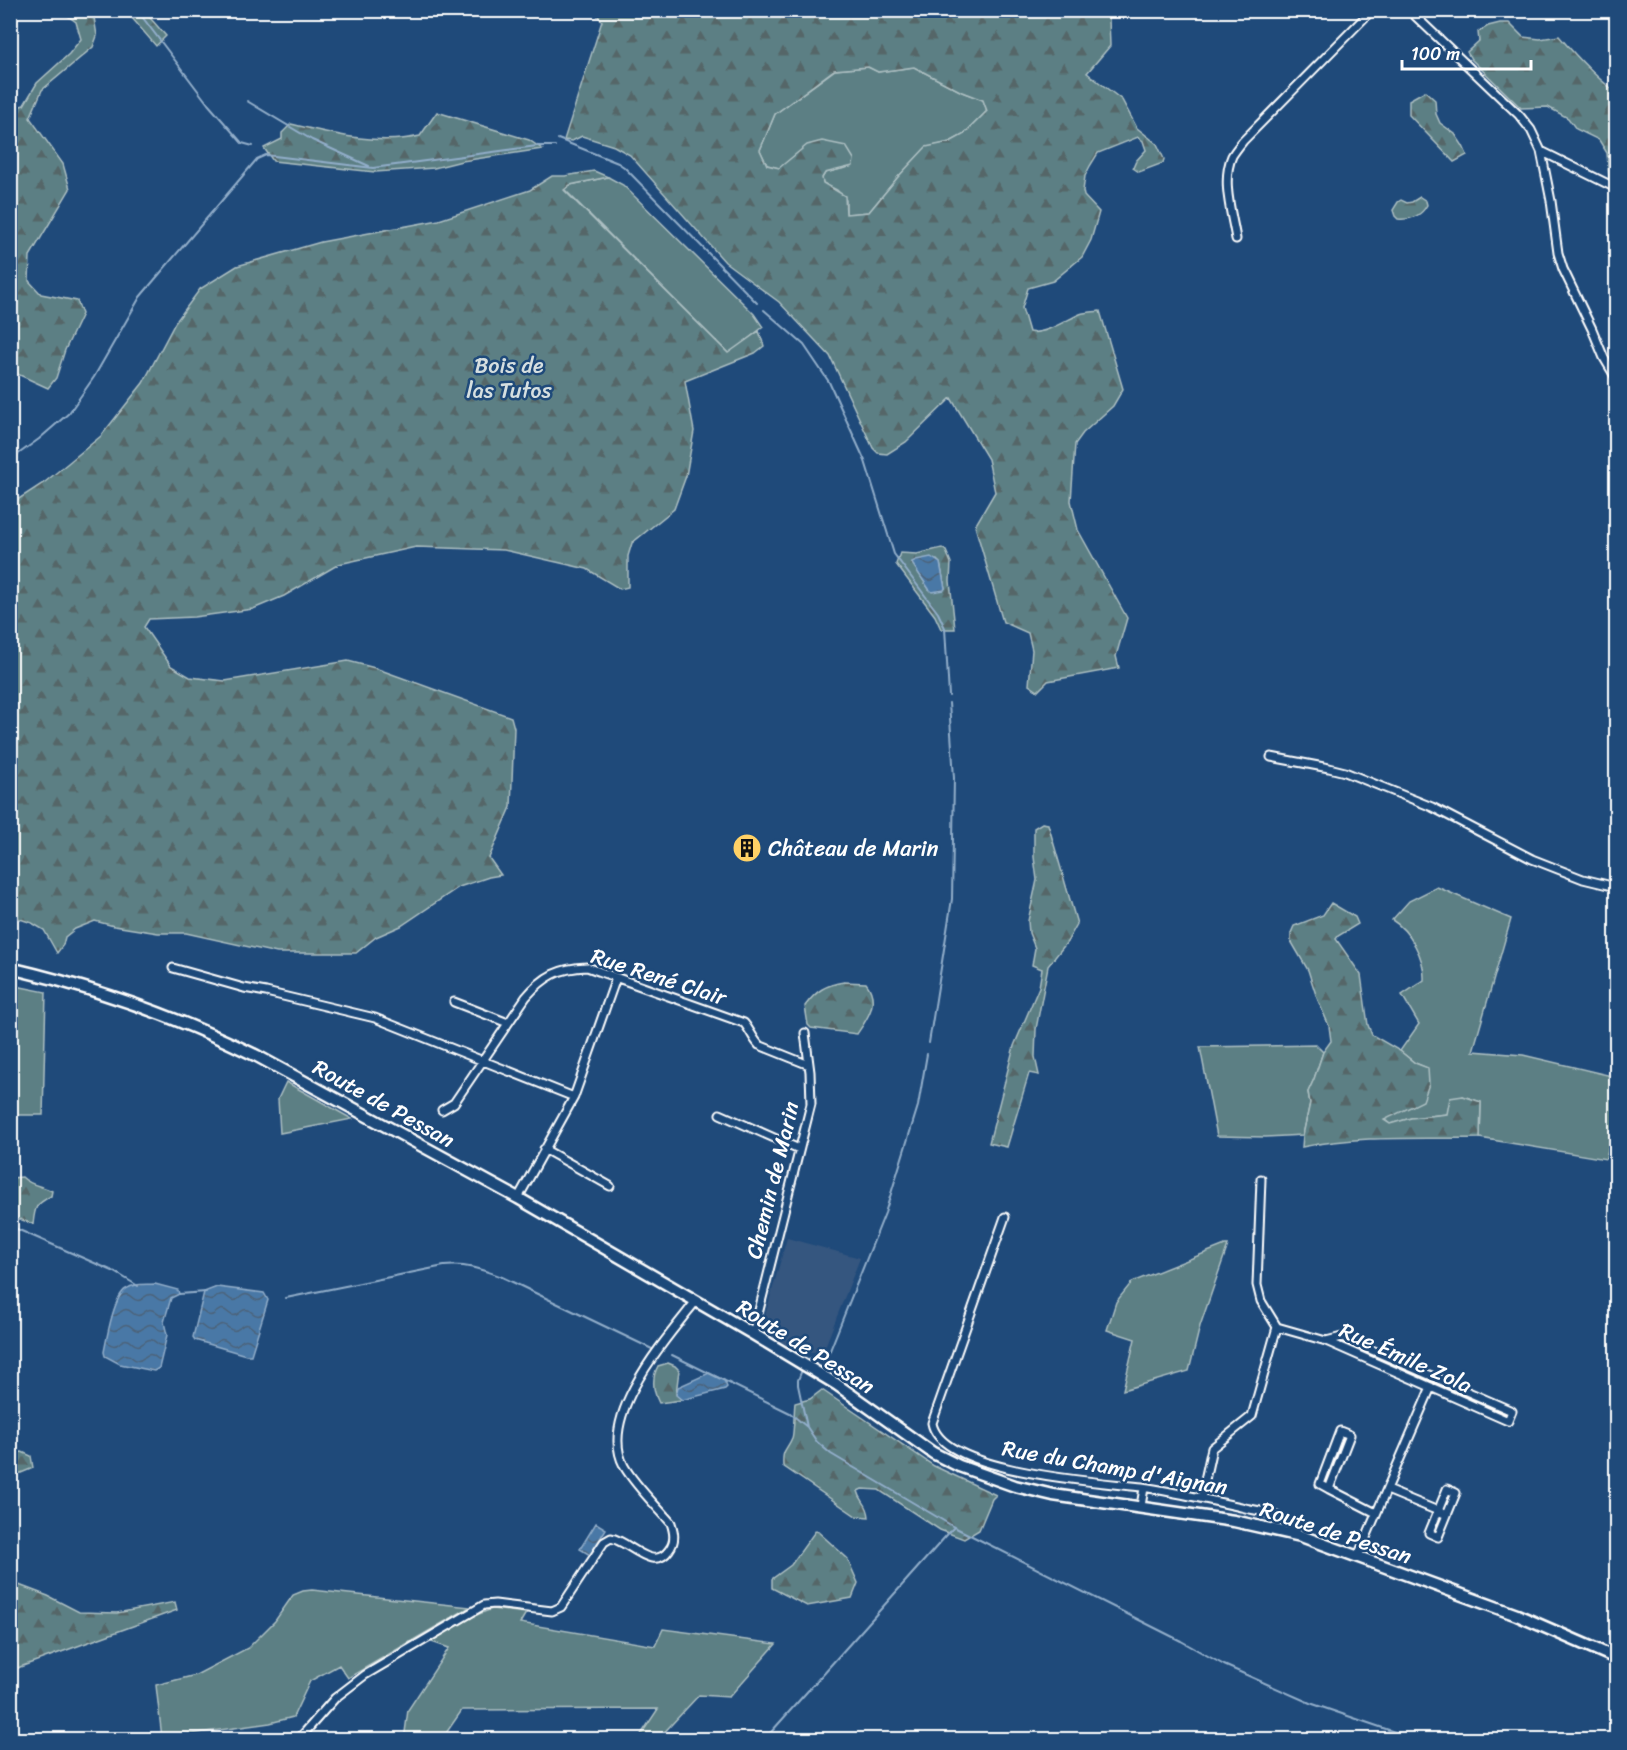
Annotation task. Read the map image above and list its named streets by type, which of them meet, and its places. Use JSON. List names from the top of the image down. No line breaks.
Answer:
{"streets":{"main road":["Route de Pessan"],"street":["Rue René Clair","Chemin de Marin","Rue Émile Zola","Rue du Champ d'Aignan"]},"crossings":[["Rue René Clair","Chemin de Marin"],["Route de Pessan","Chemin de Marin"],["Route de Pessan","Rue du Champ d'Aignan"]],"parks":["Bois de las Tutos"],"places":{"building":["Château de Marin"]},"scale_bar":"100 m"}
